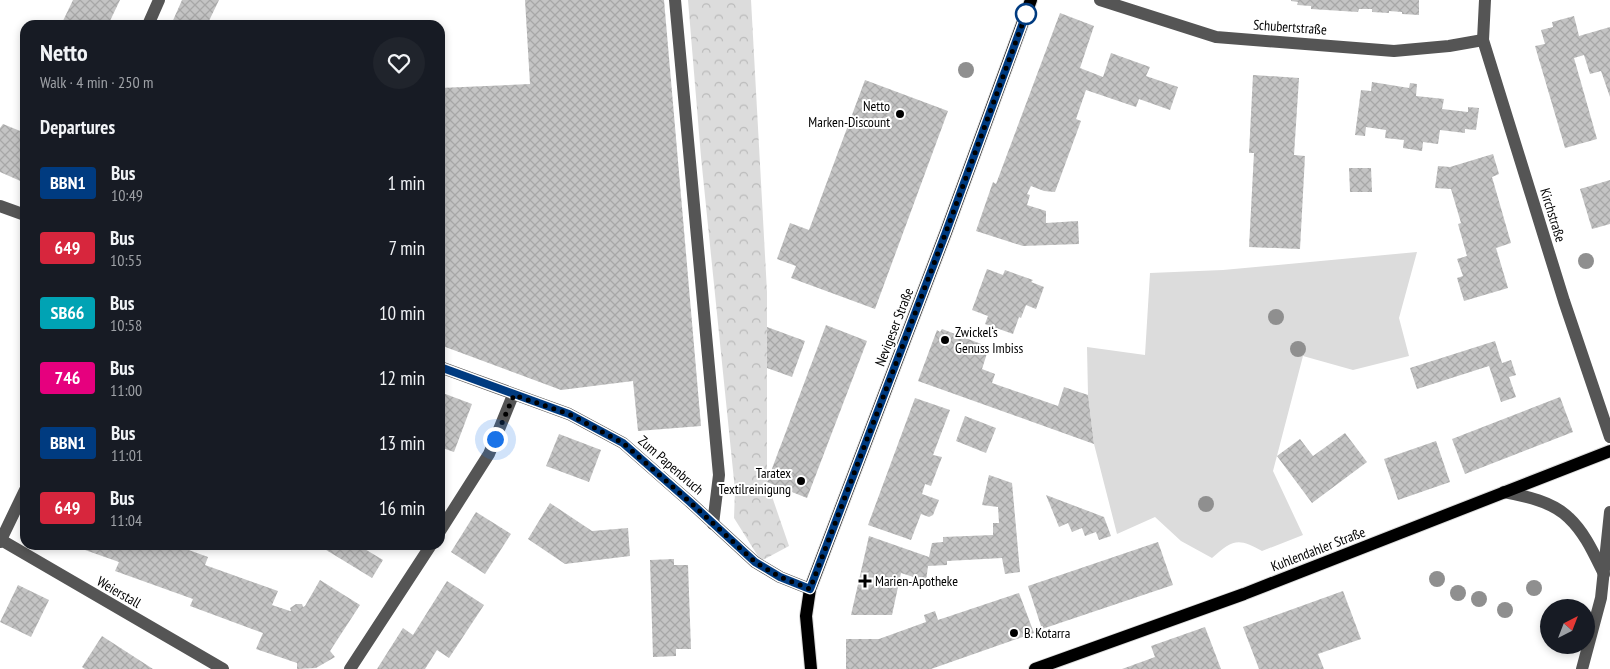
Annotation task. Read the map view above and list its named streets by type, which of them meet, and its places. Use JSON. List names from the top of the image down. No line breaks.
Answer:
{"streets":{"main road":["Nevigeser Straße","Kuhlendahler Straße"],"street":["Schubertstraße","Kirchstraße","Zum Papenbruch","Weierstall"]},"crossings":[["Schubertstraße","Kirchstraße"],["Nevigeser Straße","Zum Papenbruch"]],"places":{"other":["Netto Marken-Discount","Zwickel‘s Genuss Imbiss","Taratex Textilreinigung","B. Kotarra"],"health":["Marien-Apotheke"]},"lines":["bus line BBN1"],"north":"top right","page":{"heading":[["Netto","Walk · 4 min · 250 m"],"Departures"],"list":[{"mark":"BBN1","name":"Bus","note":"10:49","value":"1 min"},{"mark":"649","name":"Bus","note":"10:55","value":"7 min"},{"mark":"SB66","name":"Bus","note":"10:58","value":"10 min"},{"mark":"746","name":"Bus","note":"11:00","value":"12 min"},{"mark":"BBN1","name":"Bus","note":"11:01","value":"13 min"},{"mark":"649","name":"Bus","note":"11:04","value":"16 min"}]}}
